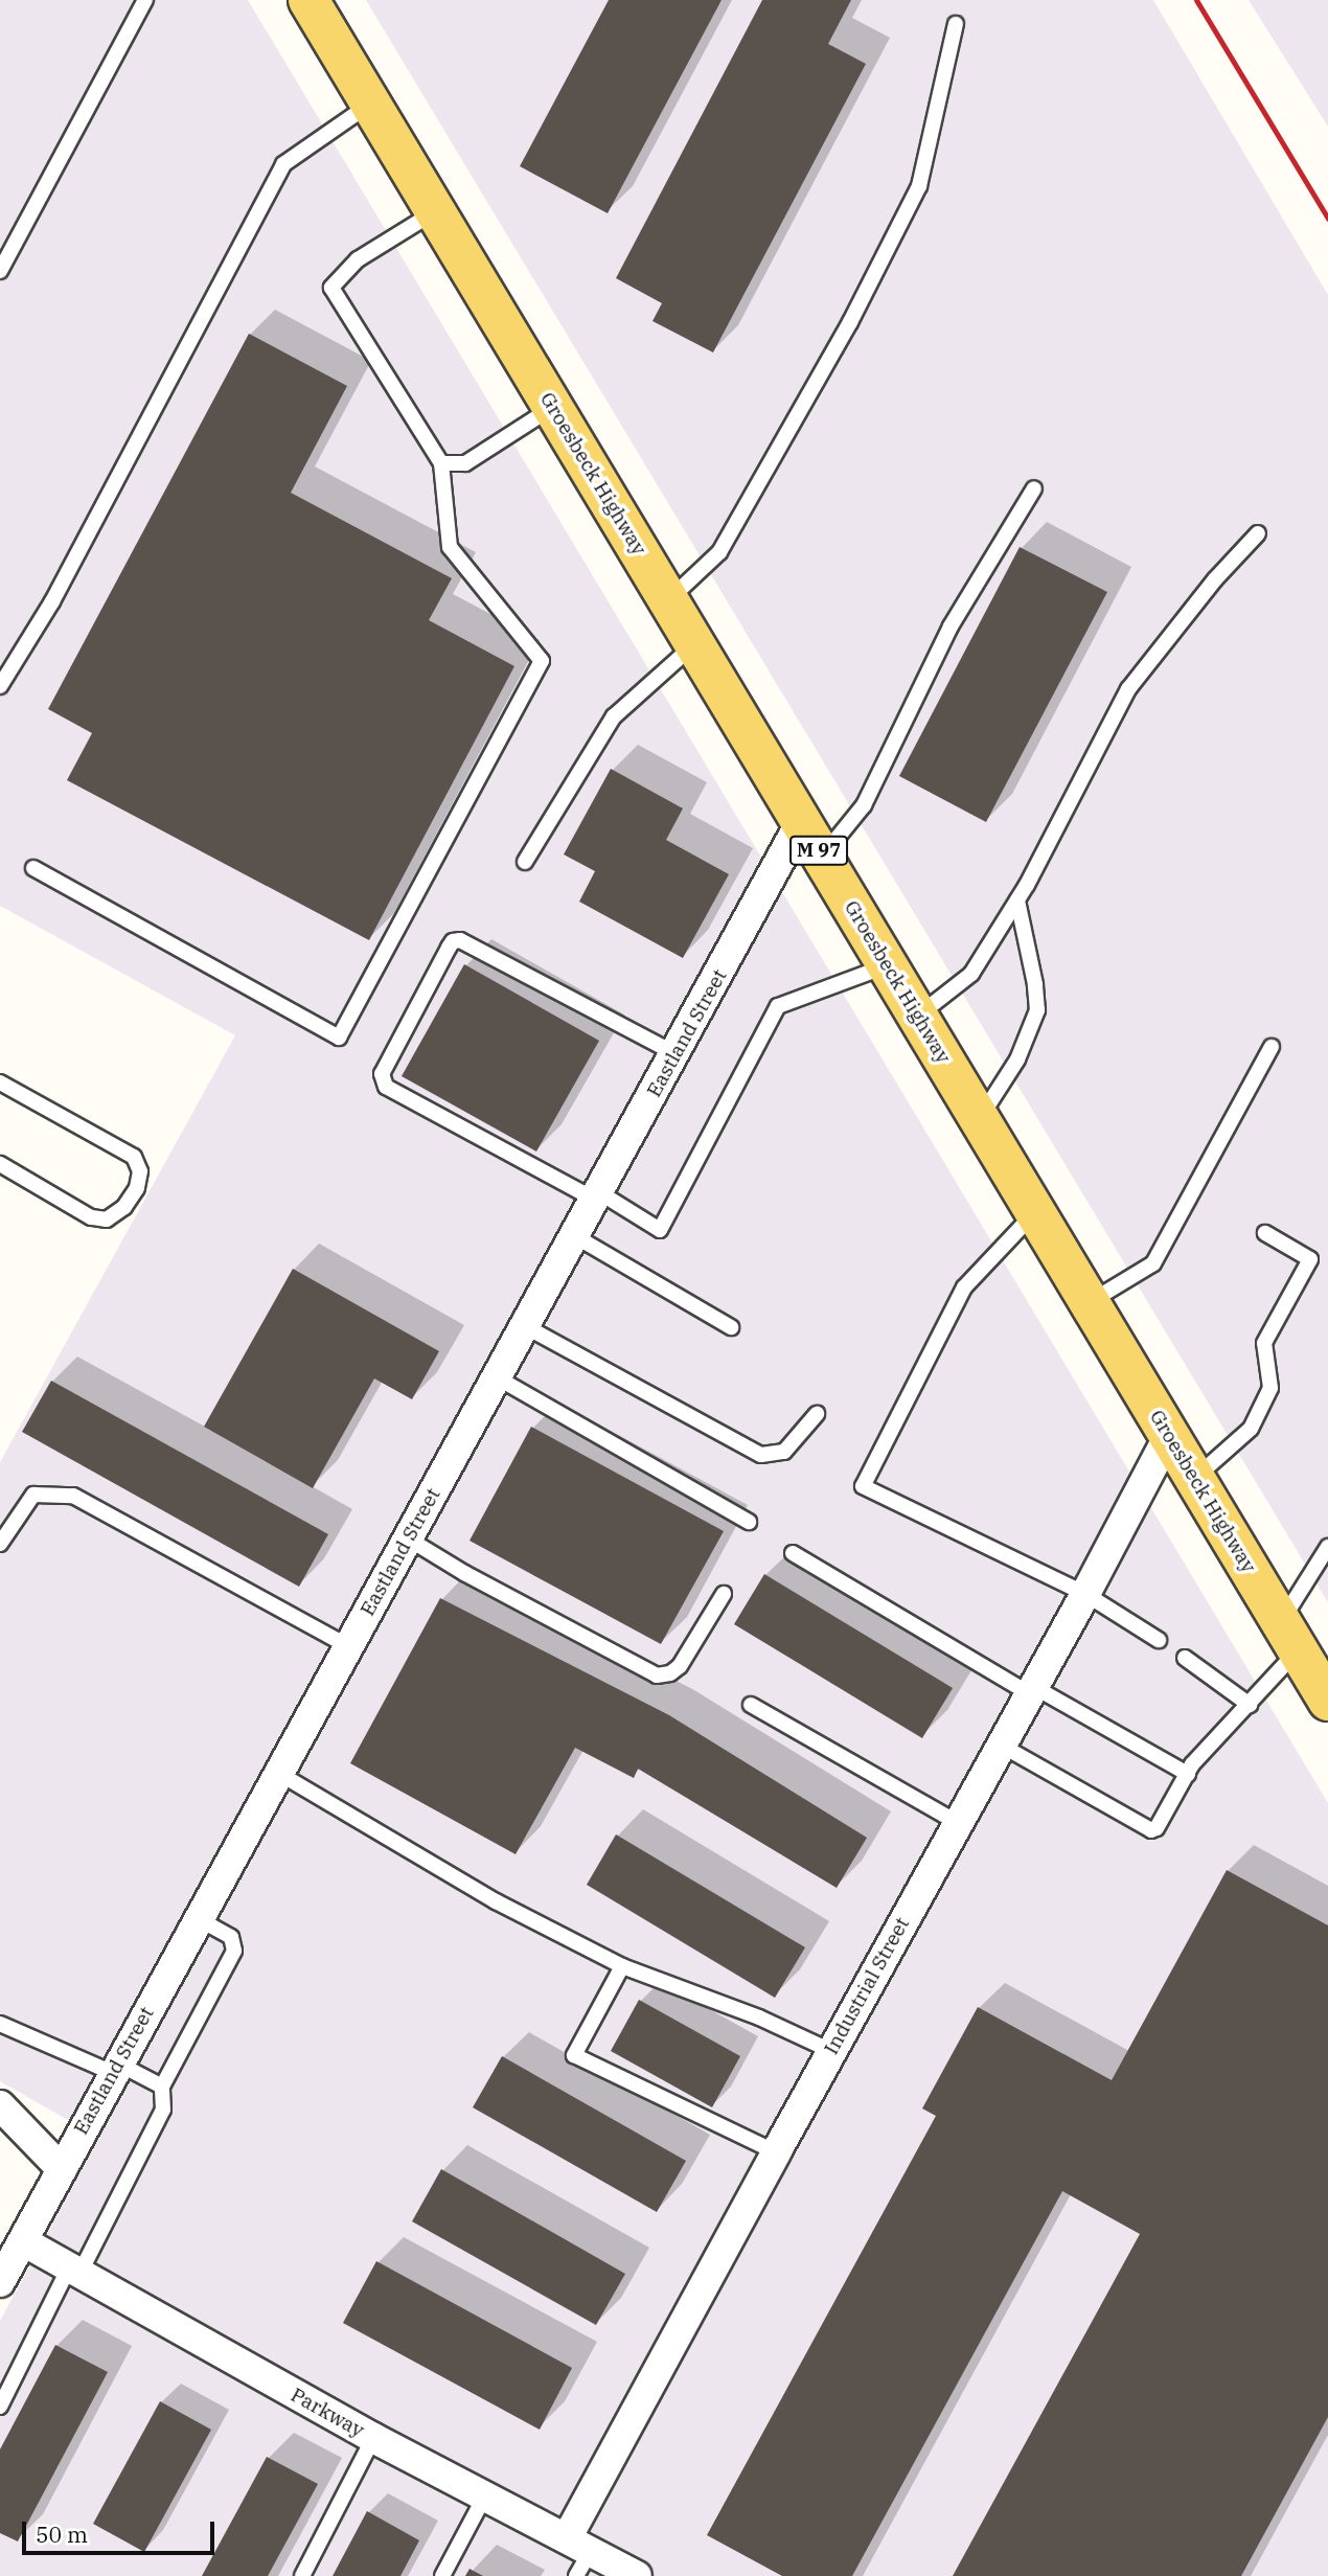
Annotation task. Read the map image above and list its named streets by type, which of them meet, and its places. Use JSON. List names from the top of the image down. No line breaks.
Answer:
{"streets":{"main road":["Groesbeck Highway","M 97"],"street":["Eastland Street","Industrial Street","Parkway"]},"crossings":[["Groesbeck Highway","Eastland Street"],["Groesbeck Highway","Industrial Street"],["Eastland Street","Parkway"],["Industrial Street","Parkway"]],"scale_bar":"50 m"}
